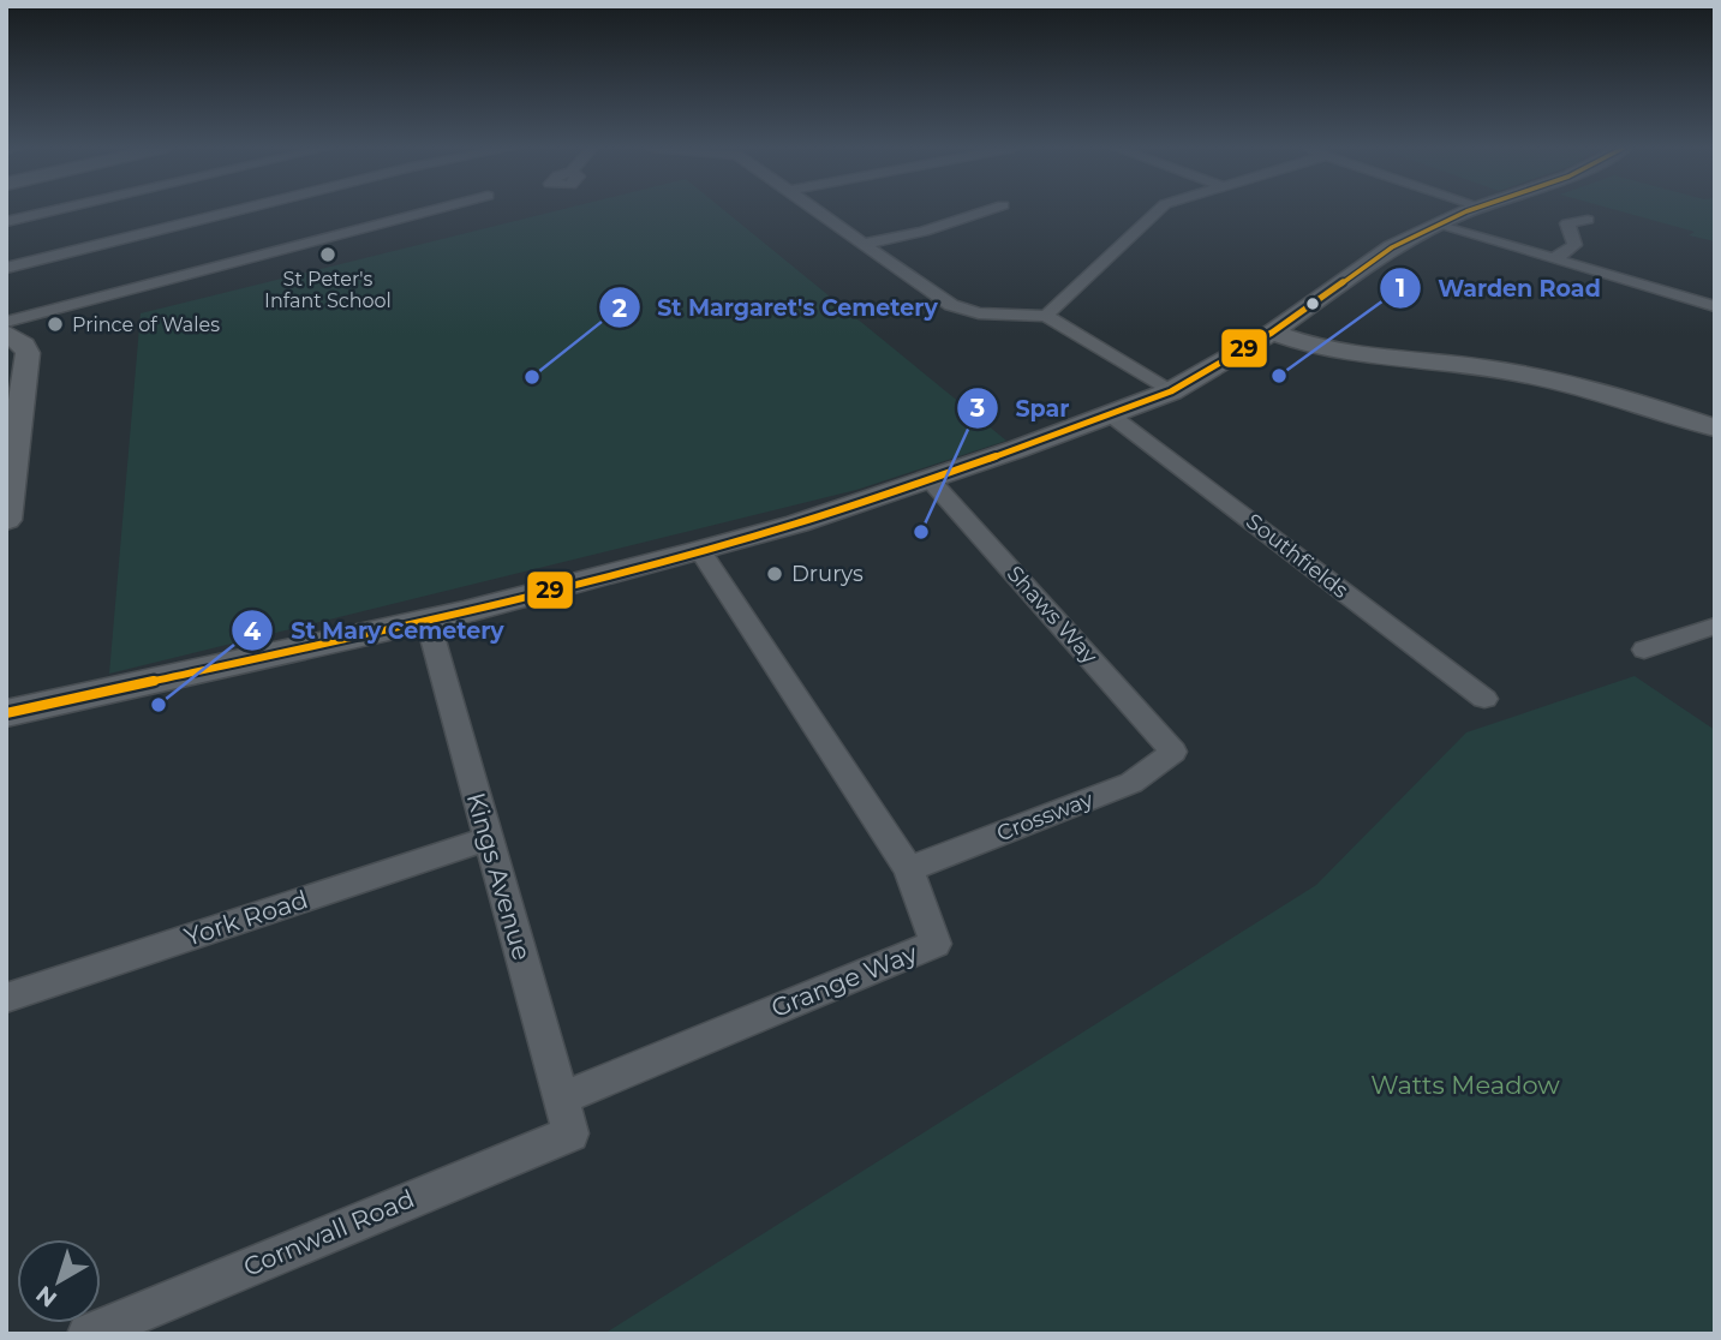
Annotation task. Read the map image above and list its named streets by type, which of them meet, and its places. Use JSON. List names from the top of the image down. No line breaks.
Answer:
{"streets":{"street":["Southfields","Shaws Way","Crossway","Kings Avenue","York Road","Grange Way","Cornwall Road"]},"crossings":[["Shaws Way","Crossway"],["Crossway","Grange Way"],["Kings Avenue","York Road"],["Kings Avenue","Grange Way"],["Kings Avenue","Cornwall Road"],["Grange Way","Cornwall Road"]],"parks":["Watts Meadow"],"places":["St Peter's Infant School","Prince of Wales","Warden Road","St Margaret's Cemetery","Spar","Drurys","St Mary Cemetery"],"lines":["transit line 29"],"north":"bottom left"}
